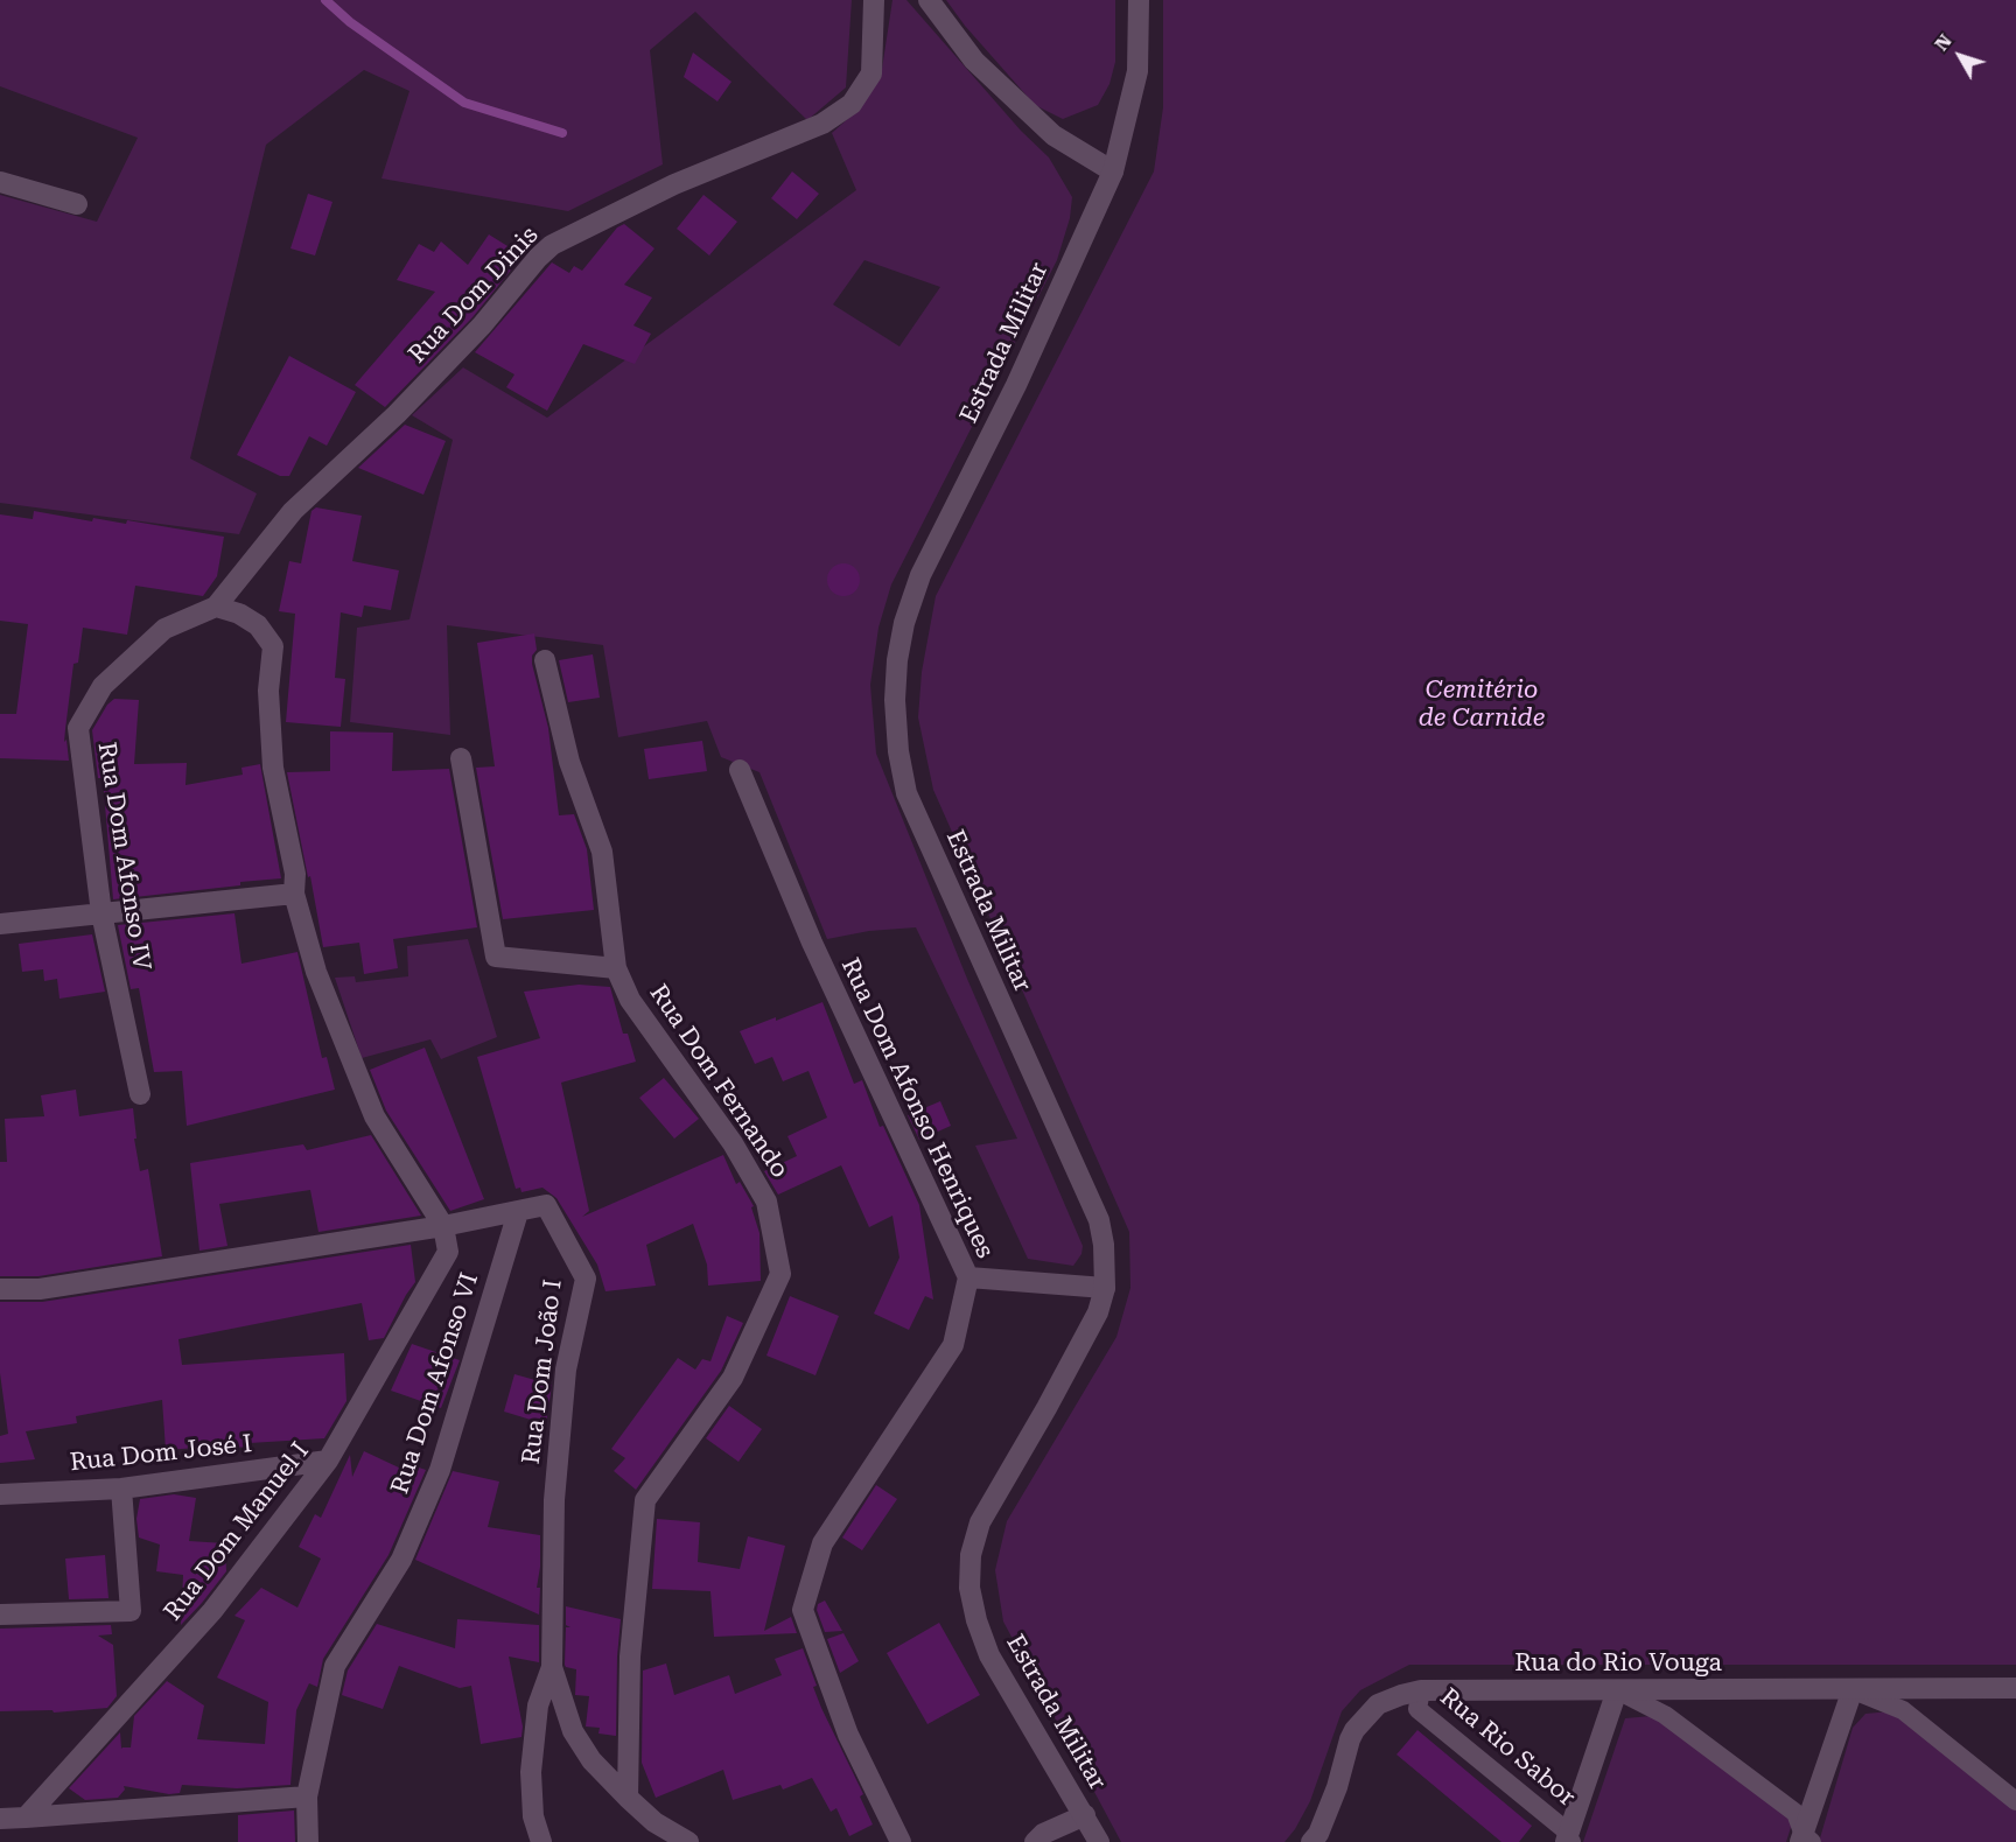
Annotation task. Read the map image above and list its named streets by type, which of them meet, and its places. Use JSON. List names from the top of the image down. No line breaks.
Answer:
{"streets":{"street":["Rua Dom Dinis","Estrada Militar","Rua Dom Afonso IV","Rua Dom Fernando","Rua Dom Afonso Henriques","Rua Dom João I","Rua Dom Afonso VI","Rua Dom José I","Rua Dom Manuel I","Rua do Rio Vouga","Rua Rio Sabor"]},"crossings":[["Rua Dom Dinis","Rua Dom Afonso IV"],["Rua Dom Fernando","Rua Dom João I"],["Rua Dom João I","Rua Dom Afonso VI"],["Rua Dom João I","Rua Dom Manuel I"],["Rua Dom José I","Rua Dom Manuel I"],["Rua do Rio Vouga","Rua Rio Sabor"]],"parks":["Cemitério de Carnide"],"north":"top left"}
